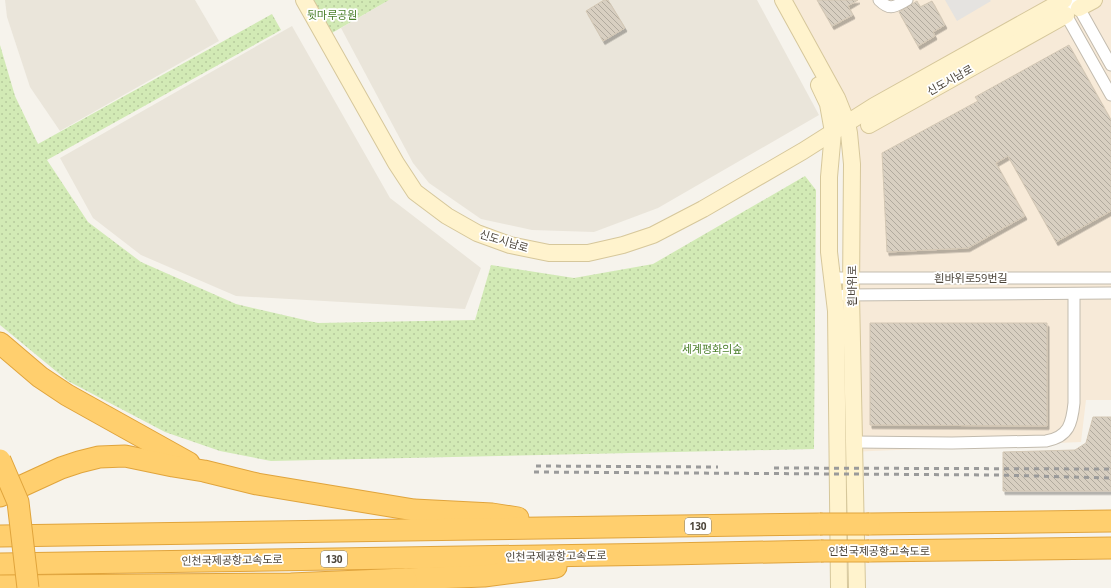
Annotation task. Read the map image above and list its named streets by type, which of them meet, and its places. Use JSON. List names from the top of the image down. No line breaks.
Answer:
{"streets":{"highway":["130","인천국제공항고속도로"],"street":["신도시남로","흰바위로59번길","흰바위로"]},"crossings":[["신도시남로","흰바위로"],["흰바위로59번길","흰바위로"]],"parks":["뒷마루공원","세계평화의숲"]}
